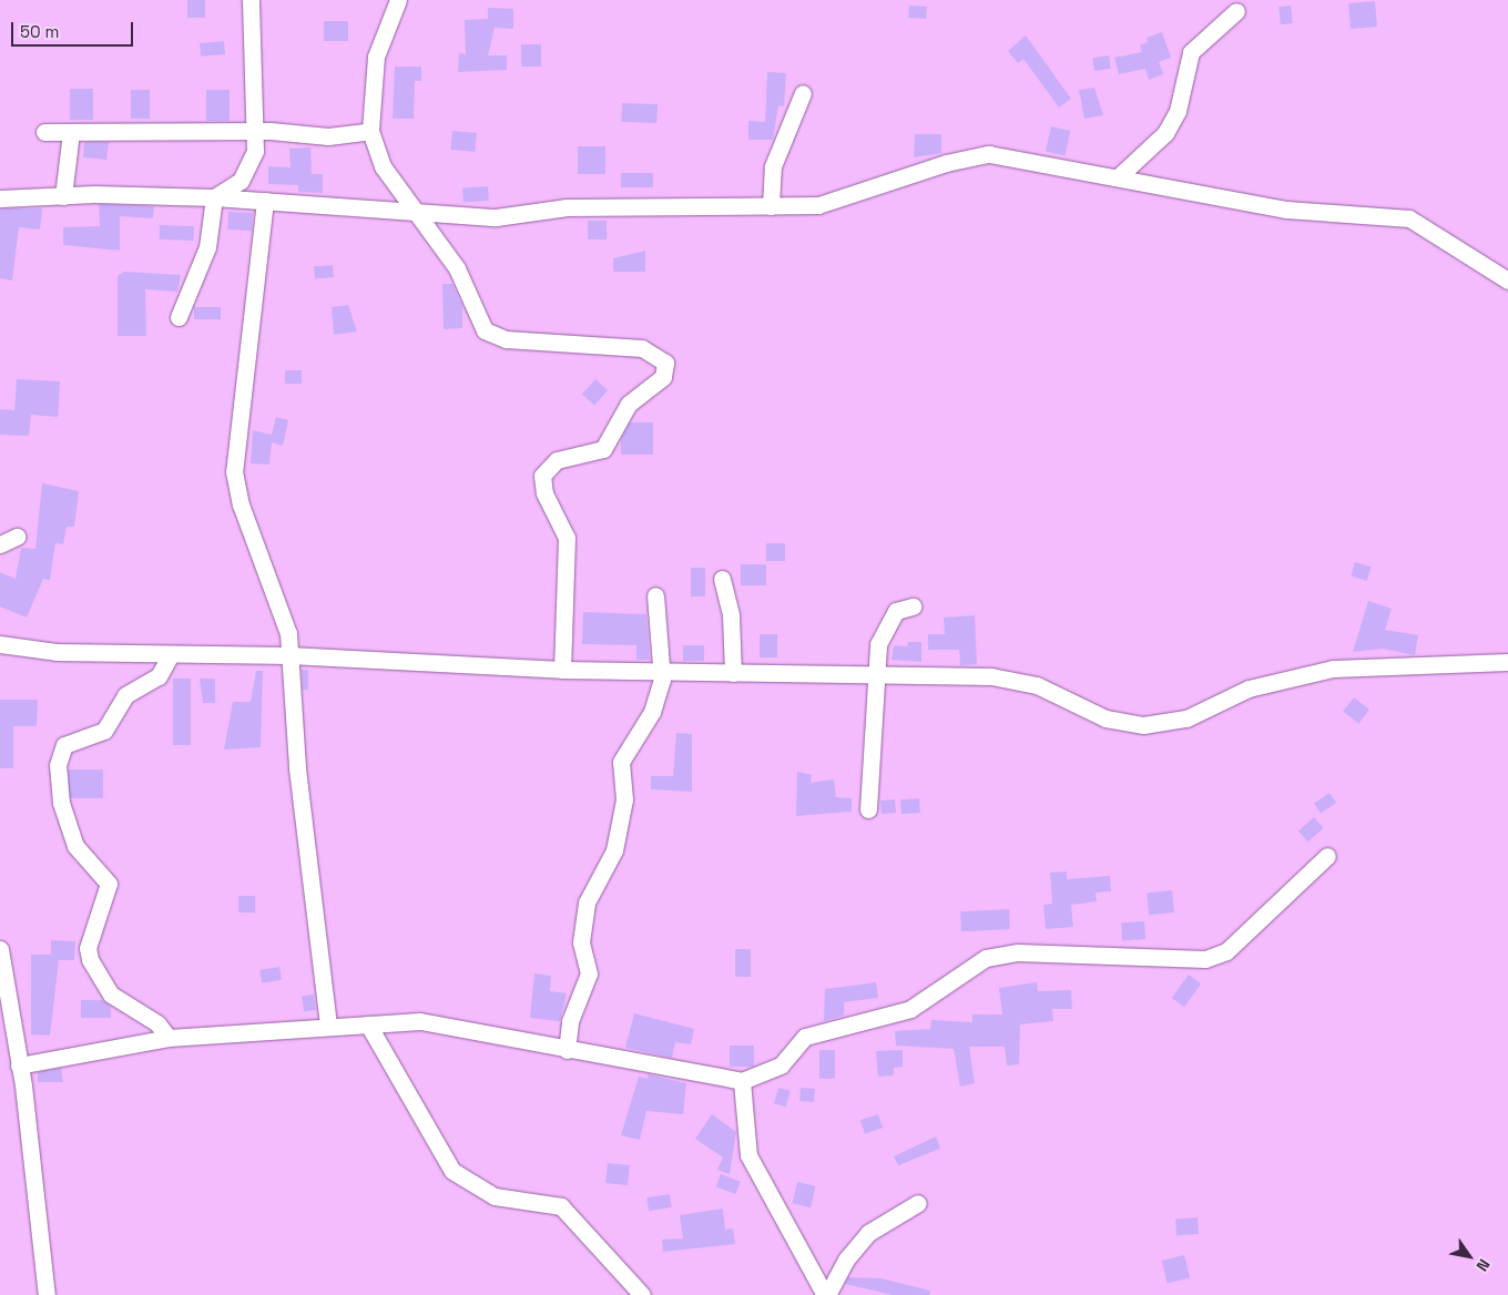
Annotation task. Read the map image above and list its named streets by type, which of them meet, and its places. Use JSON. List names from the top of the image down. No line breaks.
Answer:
{"scale_bar":"50 m","north":"bottom right"}
